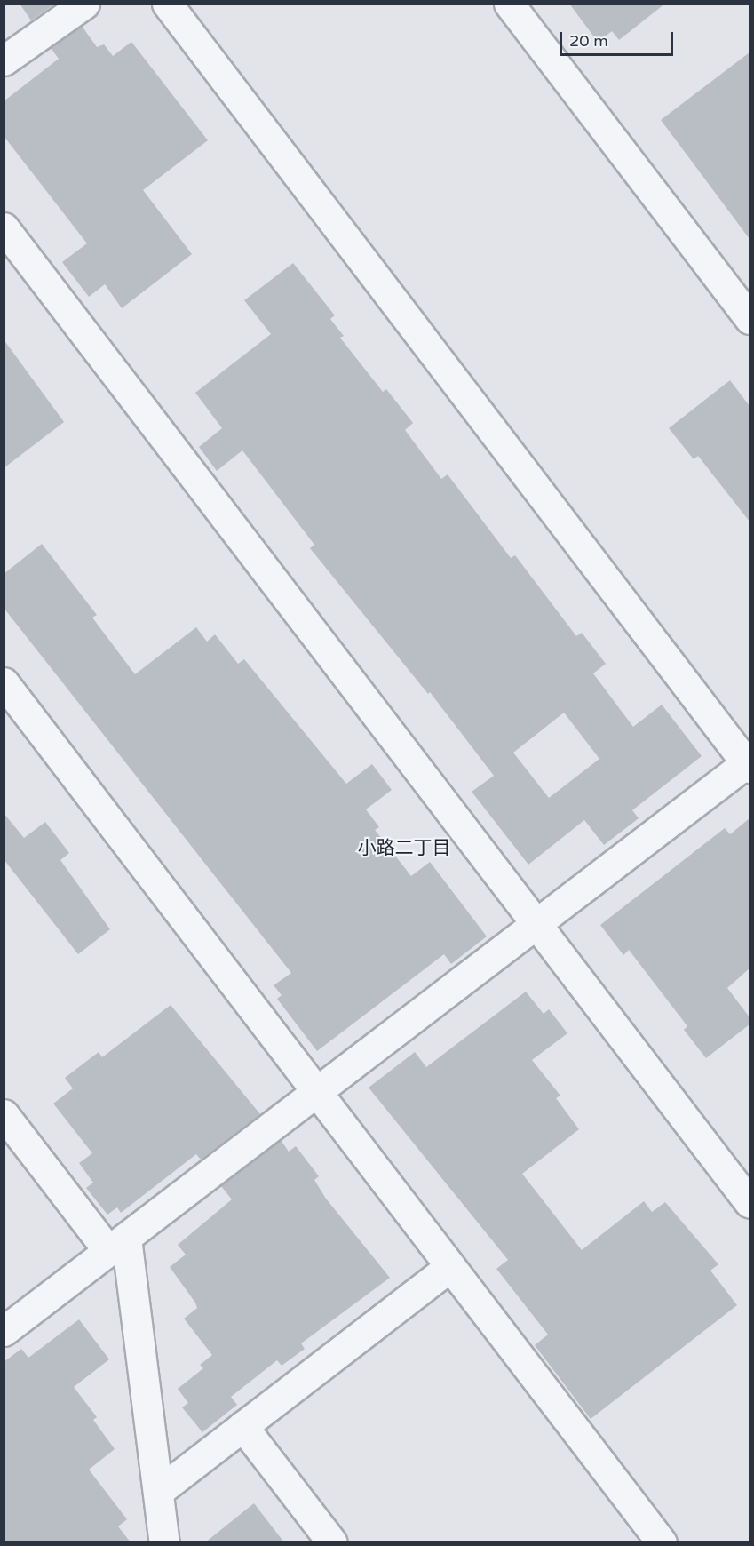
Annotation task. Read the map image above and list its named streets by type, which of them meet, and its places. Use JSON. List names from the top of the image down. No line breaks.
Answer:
{"districts":["小路二丁目"],"scale_bar":"20 m"}
